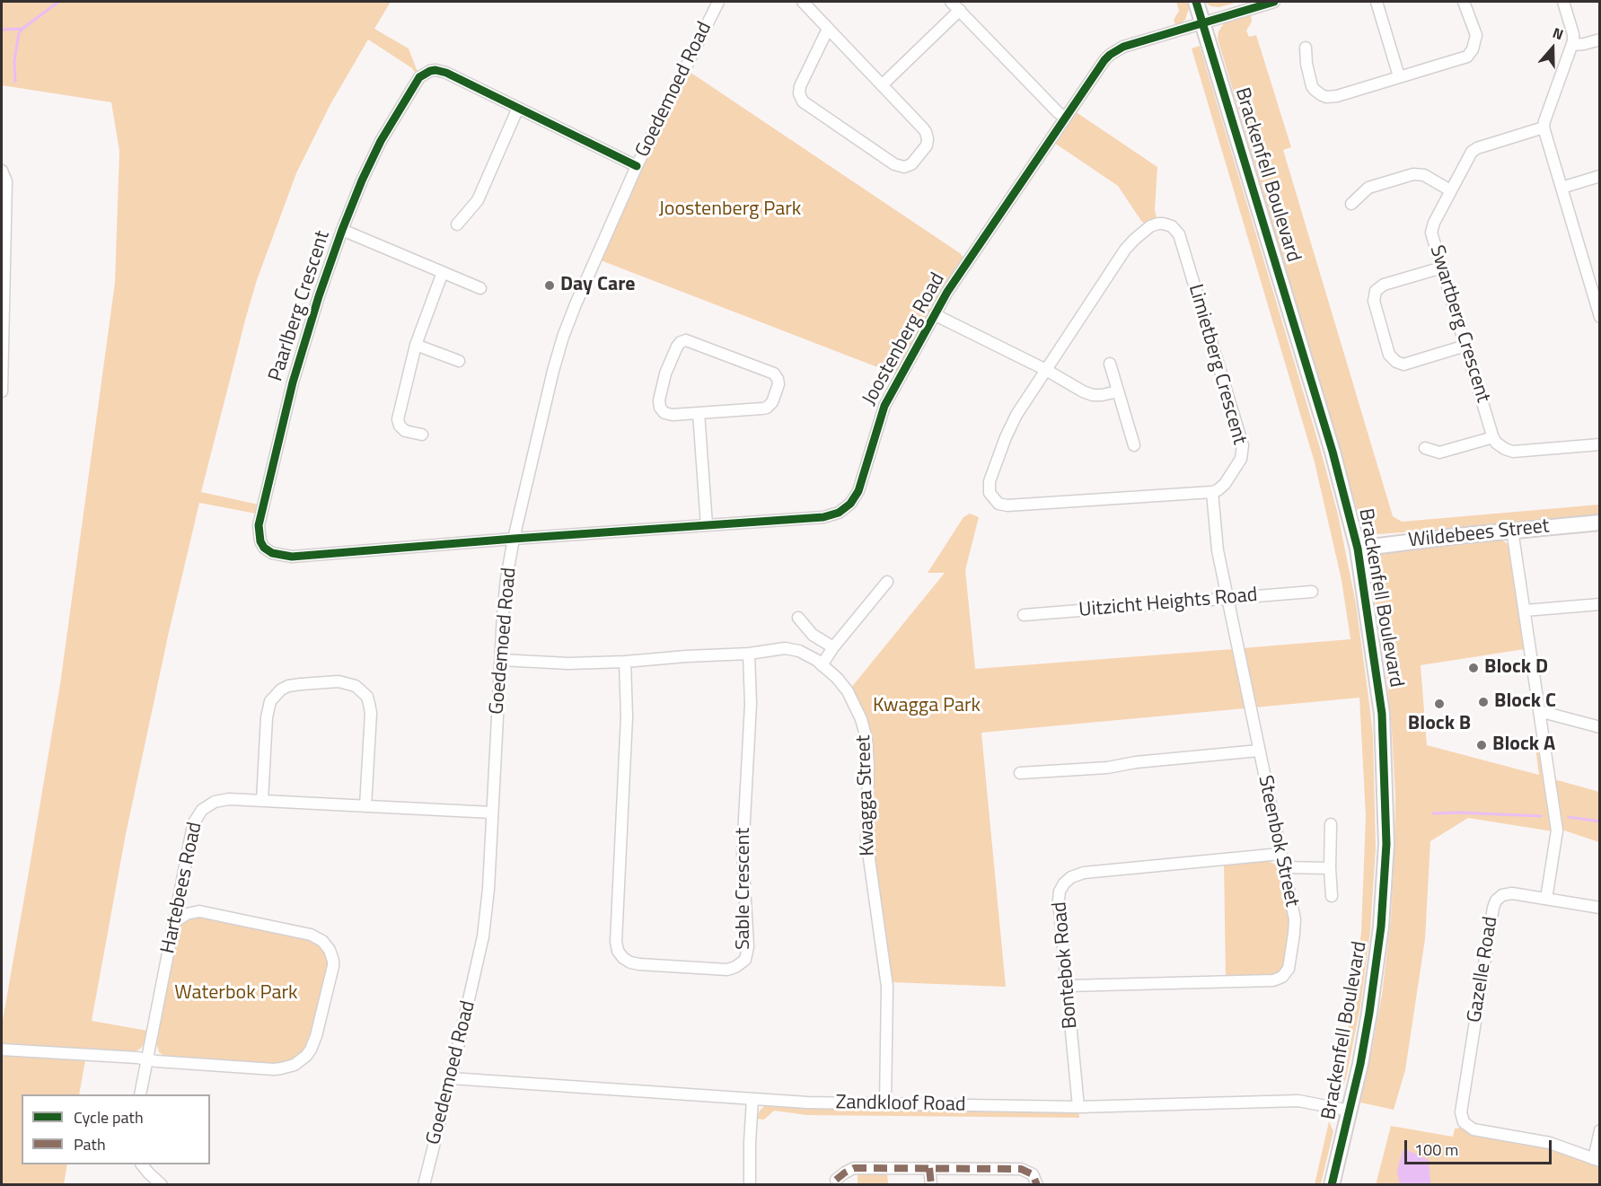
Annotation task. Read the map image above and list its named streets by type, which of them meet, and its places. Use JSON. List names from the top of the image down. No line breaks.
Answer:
{"streets":{"street":["Goedemoed Road","Brackenfell Boulevard","Paarlberg Crescent","Swartberg Crescent","Joostenberg Road","Limietberg Crescent","Wildebees Street","Uitzicht Heights Road","Kwagga Street","Steenbok Street","Hartebees Road","Sable Crescent","Bontebok Road","Gazelle Road","Zandkloof Road"]},"crossings":[["Goedemoed Road","Paarlberg Crescent"],["Goedemoed Road","Joostenberg Road"],["Goedemoed Road","Kwagga Street"],["Goedemoed Road","Hartebees Road"],["Goedemoed Road","Zandkloof Road"],["Brackenfell Boulevard","Joostenberg Road"],["Brackenfell Boulevard","Wildebees Street"],["Brackenfell Boulevard","Zandkloof Road"],["Paarlberg Crescent","Joostenberg Road"],["Limietberg Crescent","Steenbok Street"],["Uitzicht Heights Road","Steenbok Street"],["Kwagga Street","Sable Crescent"],["Kwagga Street","Zandkloof Road"],["Steenbok Street","Bontebok Road"],["Bontebok Road","Zandkloof Road"]],"parks":["Joostenberg Park","Kwagga Park","Waterbok Park"],"places":["Day Care","Block D","Block C","Block B","Block A"],"legend":["Cycle path","Path"],"scale_bar":"100 m","north":"top"}
